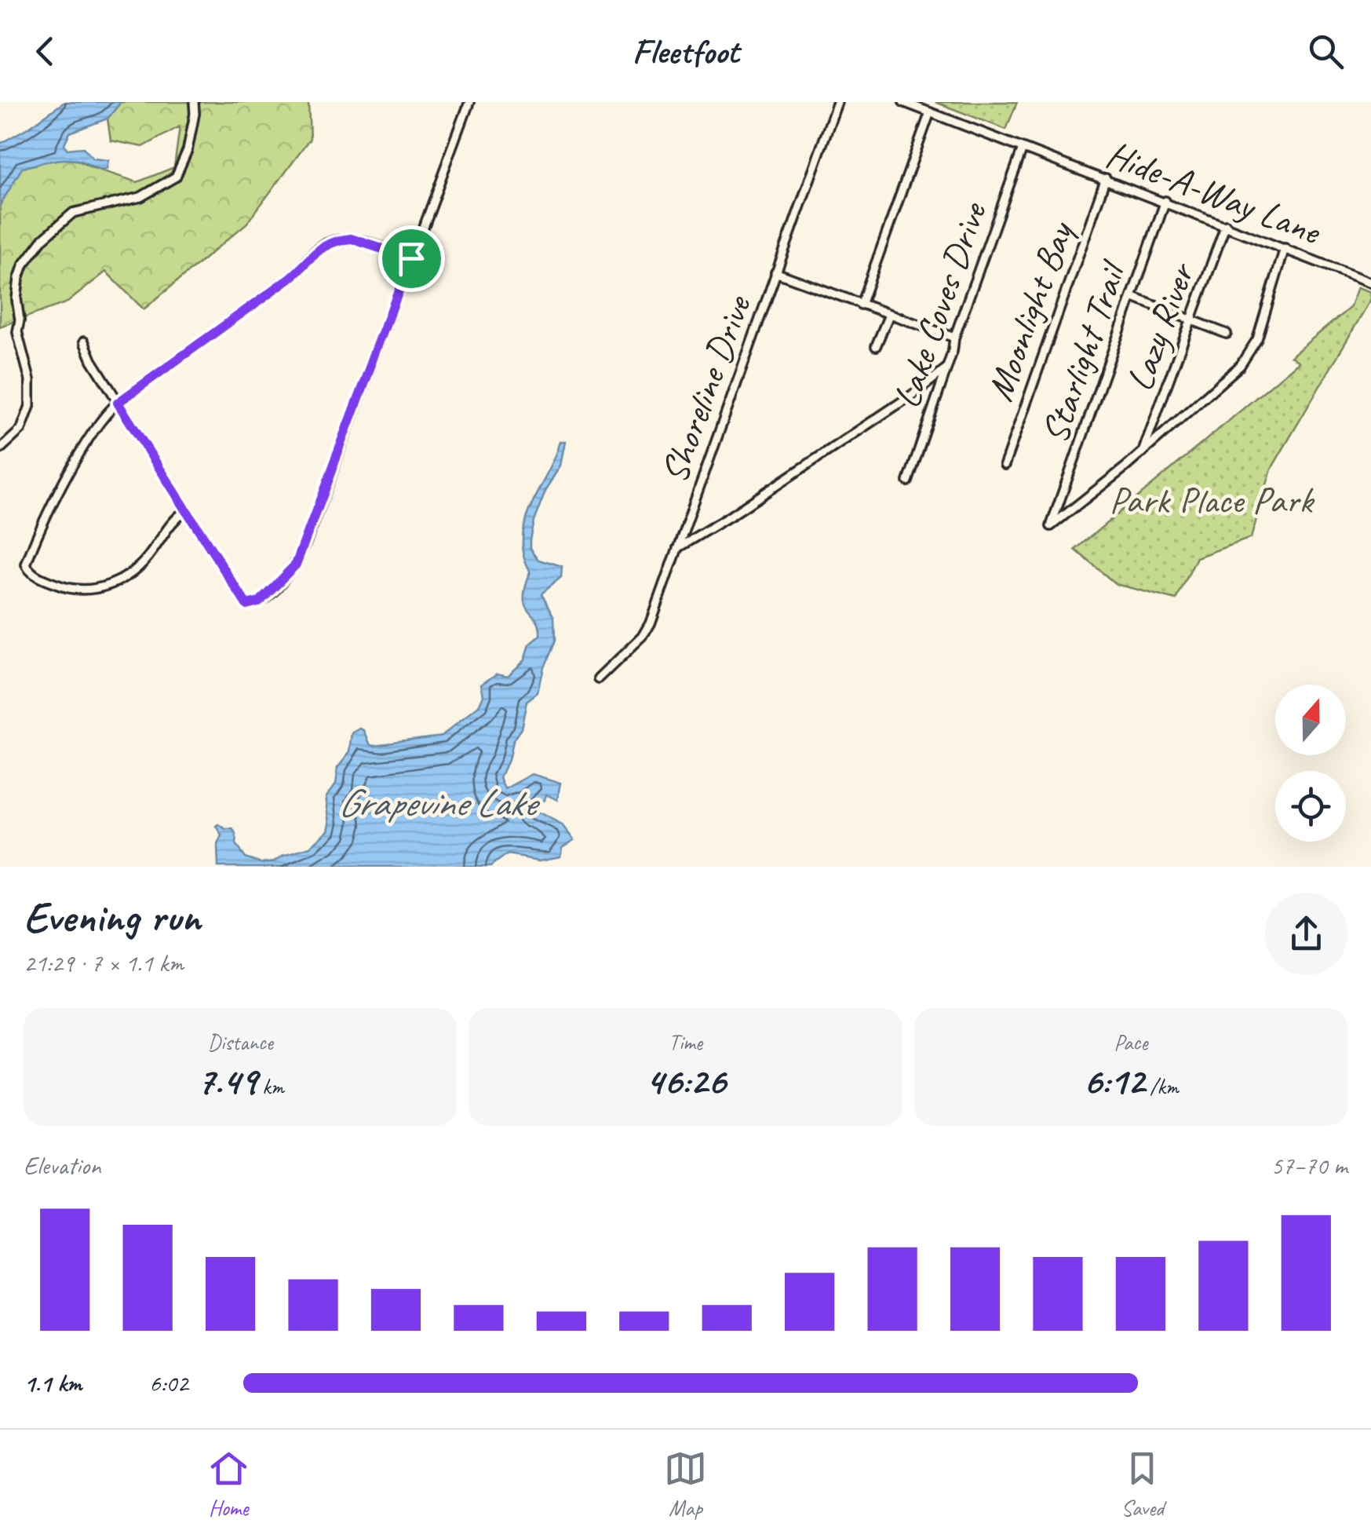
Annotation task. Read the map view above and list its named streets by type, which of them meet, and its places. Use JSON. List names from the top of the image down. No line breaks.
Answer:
{"streets":{"street":["Hide-A-Way Lane","Lake Coves Drive","Moonlight Bay","Lazy River","Starlight Trail","Shoreline Drive"]},"crossings":[["Hide-A-Way Lane","Lake Coves Drive"],["Hide-A-Way Lane","Moonlight Bay"],["Hide-A-Way Lane","Lazy River"],["Hide-A-Way Lane","Starlight Trail"],["Lazy River","Starlight Trail"]],"water":["Grapevine Lake"],"parks":["Park Place Park"],"north":"top","page":{"header":"Fleetfoot","heading":["Evening run","21:29 · 7 × 1.1 km"],"stats":[["Distance","7.49 km"],["Time","46:26"],["Pace","6:12 /km"]],"chart":["Elevation","57–70 m"],"list":[{"name":"1.1 km","note":"6:02"}],"tabs":["Home","Map","Saved"]}}
